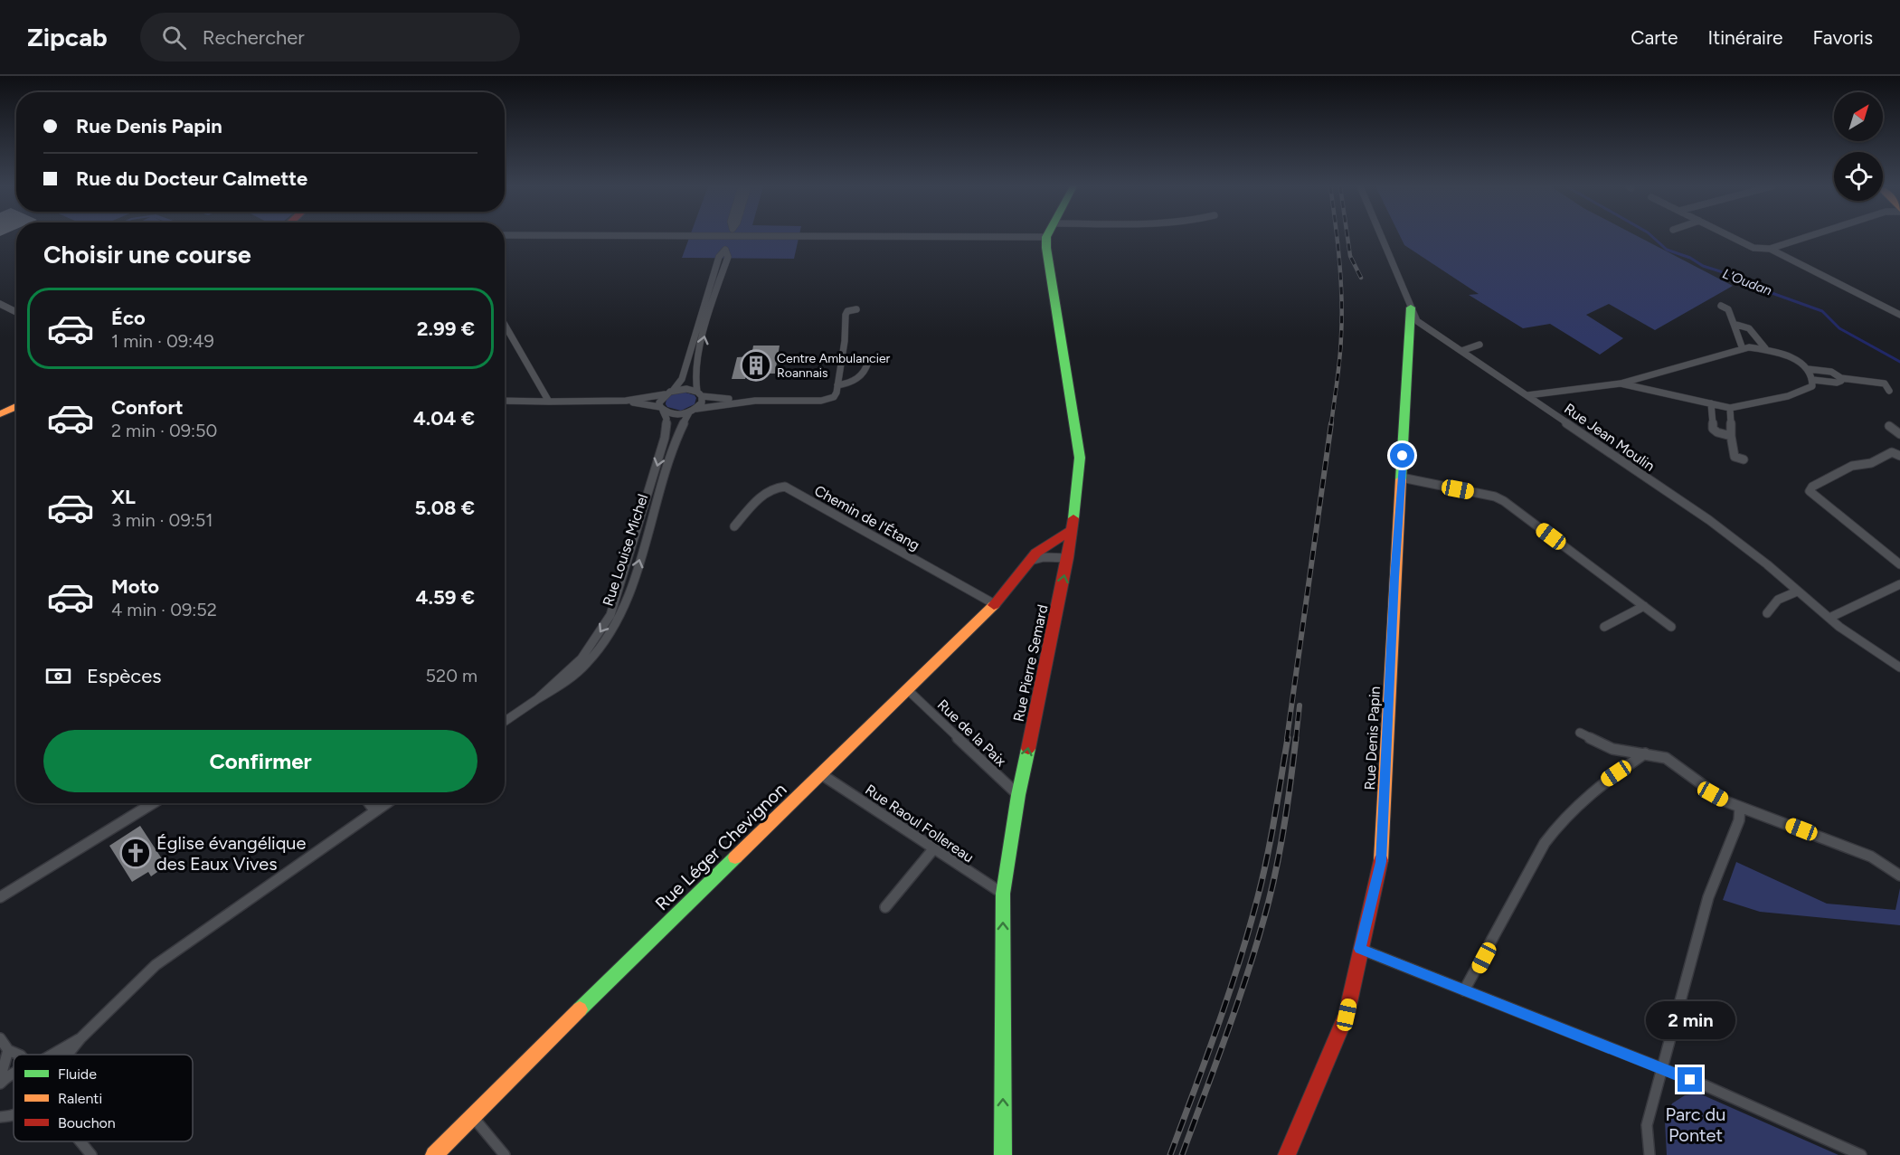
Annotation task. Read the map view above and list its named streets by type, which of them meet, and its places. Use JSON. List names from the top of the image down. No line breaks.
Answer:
{"streets":{"street":["Rue Jean Moulin","Chemin de l'Étang","Rue Louise Michel","Rue Pierre Semard","Rue de la Paix","Rue Denis Papin","Rue Raoul Follereau","Rue Léger Chevignon"]},"crossings":[["Rue Jean Moulin","Rue Denis Papin"],["Chemin de l'Étang","Rue Léger Chevignon"],["Rue Pierre Semard","Rue de la Paix"],["Rue Pierre Semard","Rue Raoul Follereau"],["Rue Pierre Semard","Rue Léger Chevignon"],["Rue de la Paix","Rue Léger Chevignon"],["Rue Raoul Follereau","Rue Léger Chevignon"]],"one_way":["Rue Pierre Semard"],"water":["L'Oudan"],"parks":["Parc du Pontet"],"places":{"building":["Centre Ambulancier Roannais"],"church":["Église évangélique des Eaux Vives"]},"legend":["Fluide","Ralenti","Bouchon"],"north":"top right","page":{"header":"Zipcab","search":"Rechercher","nav":["Carte","Itinéraire","Favoris"],"banner":["Rue Denis Papin","Rue du Docteur Calmette"],"heading":"Choisir une course","list":[{"name":"Éco","note":"1 min · 09:49","value":"2.99 €"},{"name":"Confort","note":"2 min · 09:50","value":"4.04 €"},{"name":"XL","note":"3 min · 09:51","value":"5.08 €"},{"name":"Moto","note":"4 min · 09:52","value":"4.59 €"}],"pay":["Espèces","520 m"],"buttons":"Confirmer","bubble":"2 min"}}
